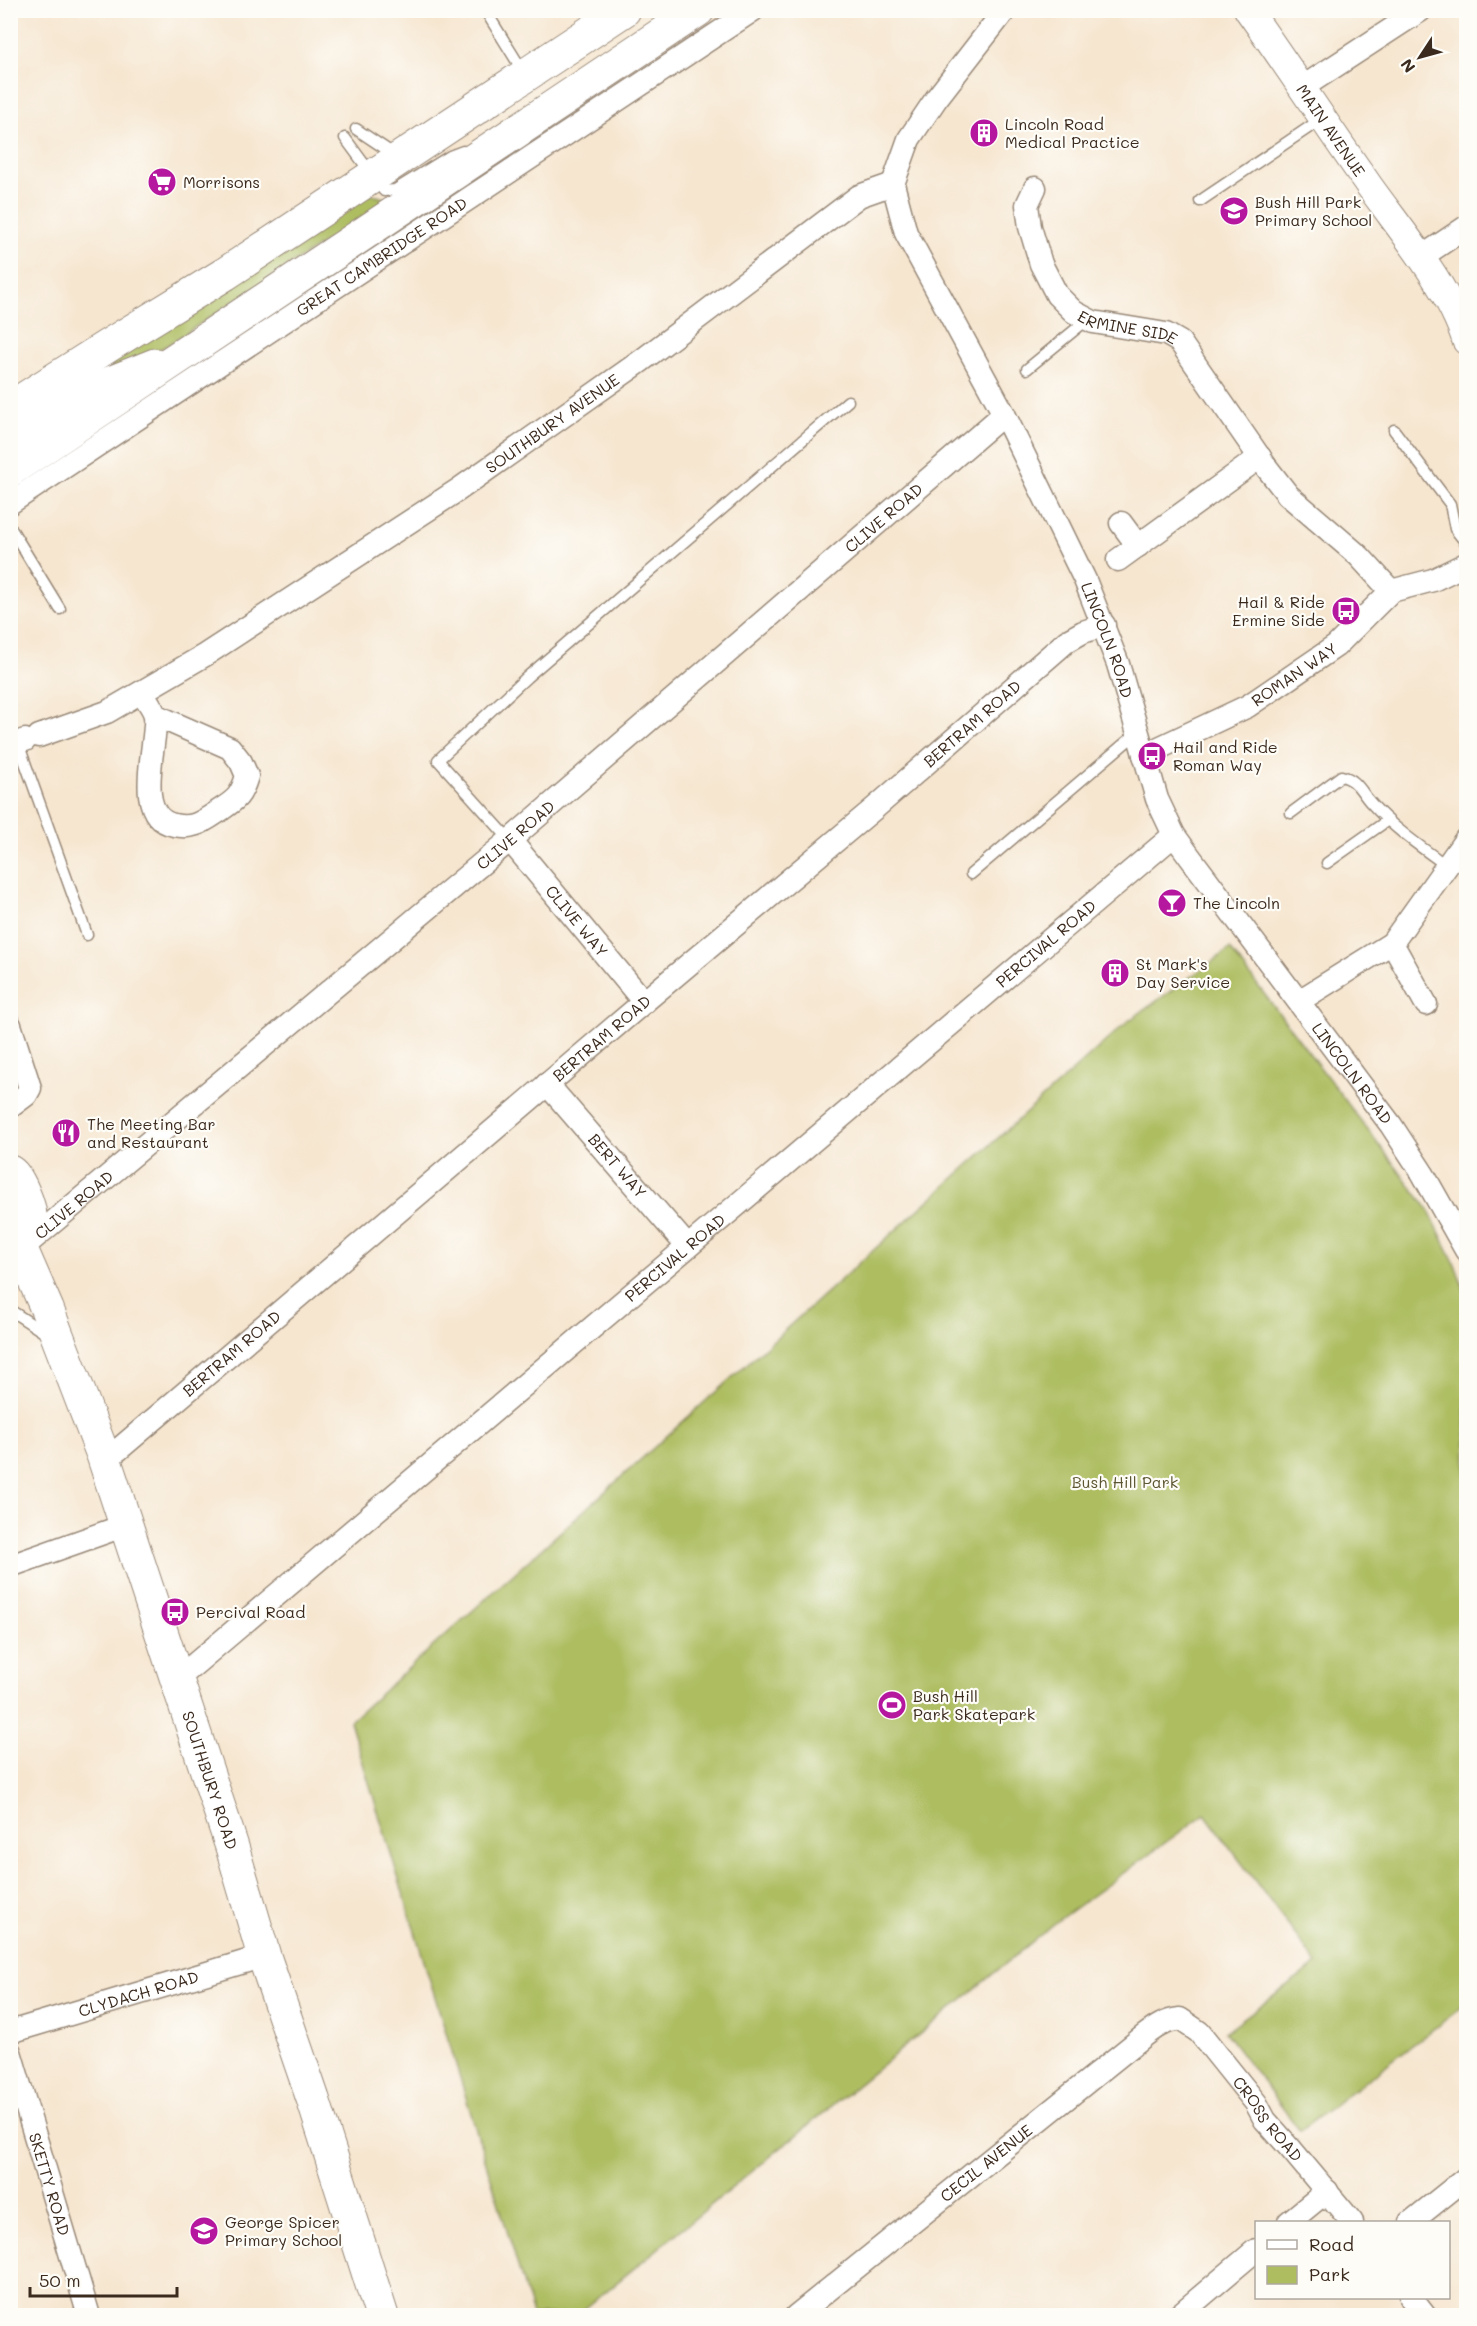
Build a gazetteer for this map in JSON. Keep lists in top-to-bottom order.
{
  "streets": {
    "main road": ["GREAT CAMBRIDGE ROAD", "SOUTHBURY ROAD"],
    "street": [
      "MAIN AVENUE",
      "ERMINE SIDE",
      "SOUTHBURY AVENUE",
      "CLIVE ROAD",
      "LINCOLN ROAD",
      "ROMAN WAY",
      "BERTRAM ROAD",
      "CLIVE WAY",
      "PERCIVAL ROAD",
      "BERT WAY",
      "CLYDACH ROAD",
      "CROSS ROAD",
      "CECIL AVENUE",
      "SKETTY ROAD"
    ]
  },
  "crossings": [
    ["ERMINE SIDE", "ROMAN WAY"],
    ["SOUTHBURY AVENUE", "LINCOLN ROAD"],
    ["CLIVE ROAD", "LINCOLN ROAD"],
    ["CLIVE ROAD", "CLIVE WAY"],
    ["CLIVE ROAD", "SOUTHBURY ROAD"],
    ["LINCOLN ROAD", "ROMAN WAY"],
    ["LINCOLN ROAD", "BERTRAM ROAD"],
    ["LINCOLN ROAD", "PERCIVAL ROAD"],
    ["BERTRAM ROAD", "CLIVE WAY"],
    ["BERTRAM ROAD", "BERT WAY"],
    ["BERTRAM ROAD", "SOUTHBURY ROAD"],
    ["PERCIVAL ROAD", "BERT WAY"],
    ["PERCIVAL ROAD", "SOUTHBURY ROAD"],
    ["SOUTHBURY ROAD", "CLYDACH ROAD"],
    ["CROSS ROAD", "CECIL AVENUE"]
  ],
  "parks": ["Bush Hill Park"],
  "places": {
    "building": ["Lincoln Road Medical Practice", "St Mark's Day Service"],
    "supermarket": ["Morrisons"],
    "school or university": ["Bush Hill Park Primary School", "George Spicer Primary School"],
    "bus stop": ["Hail & Ride Ermine Side", "Hail and Ride Roman Way", "Percival Road"],
    "bar": ["The Lincoln"],
    "restaurant": ["The Meeting Bar and Restaurant"],
    "sports": ["Bush Hill Park Skatepark"]
  },
  "legend": ["Road", "Park"],
  "scale_bar": "50 m",
  "north": "bottom left"
}
